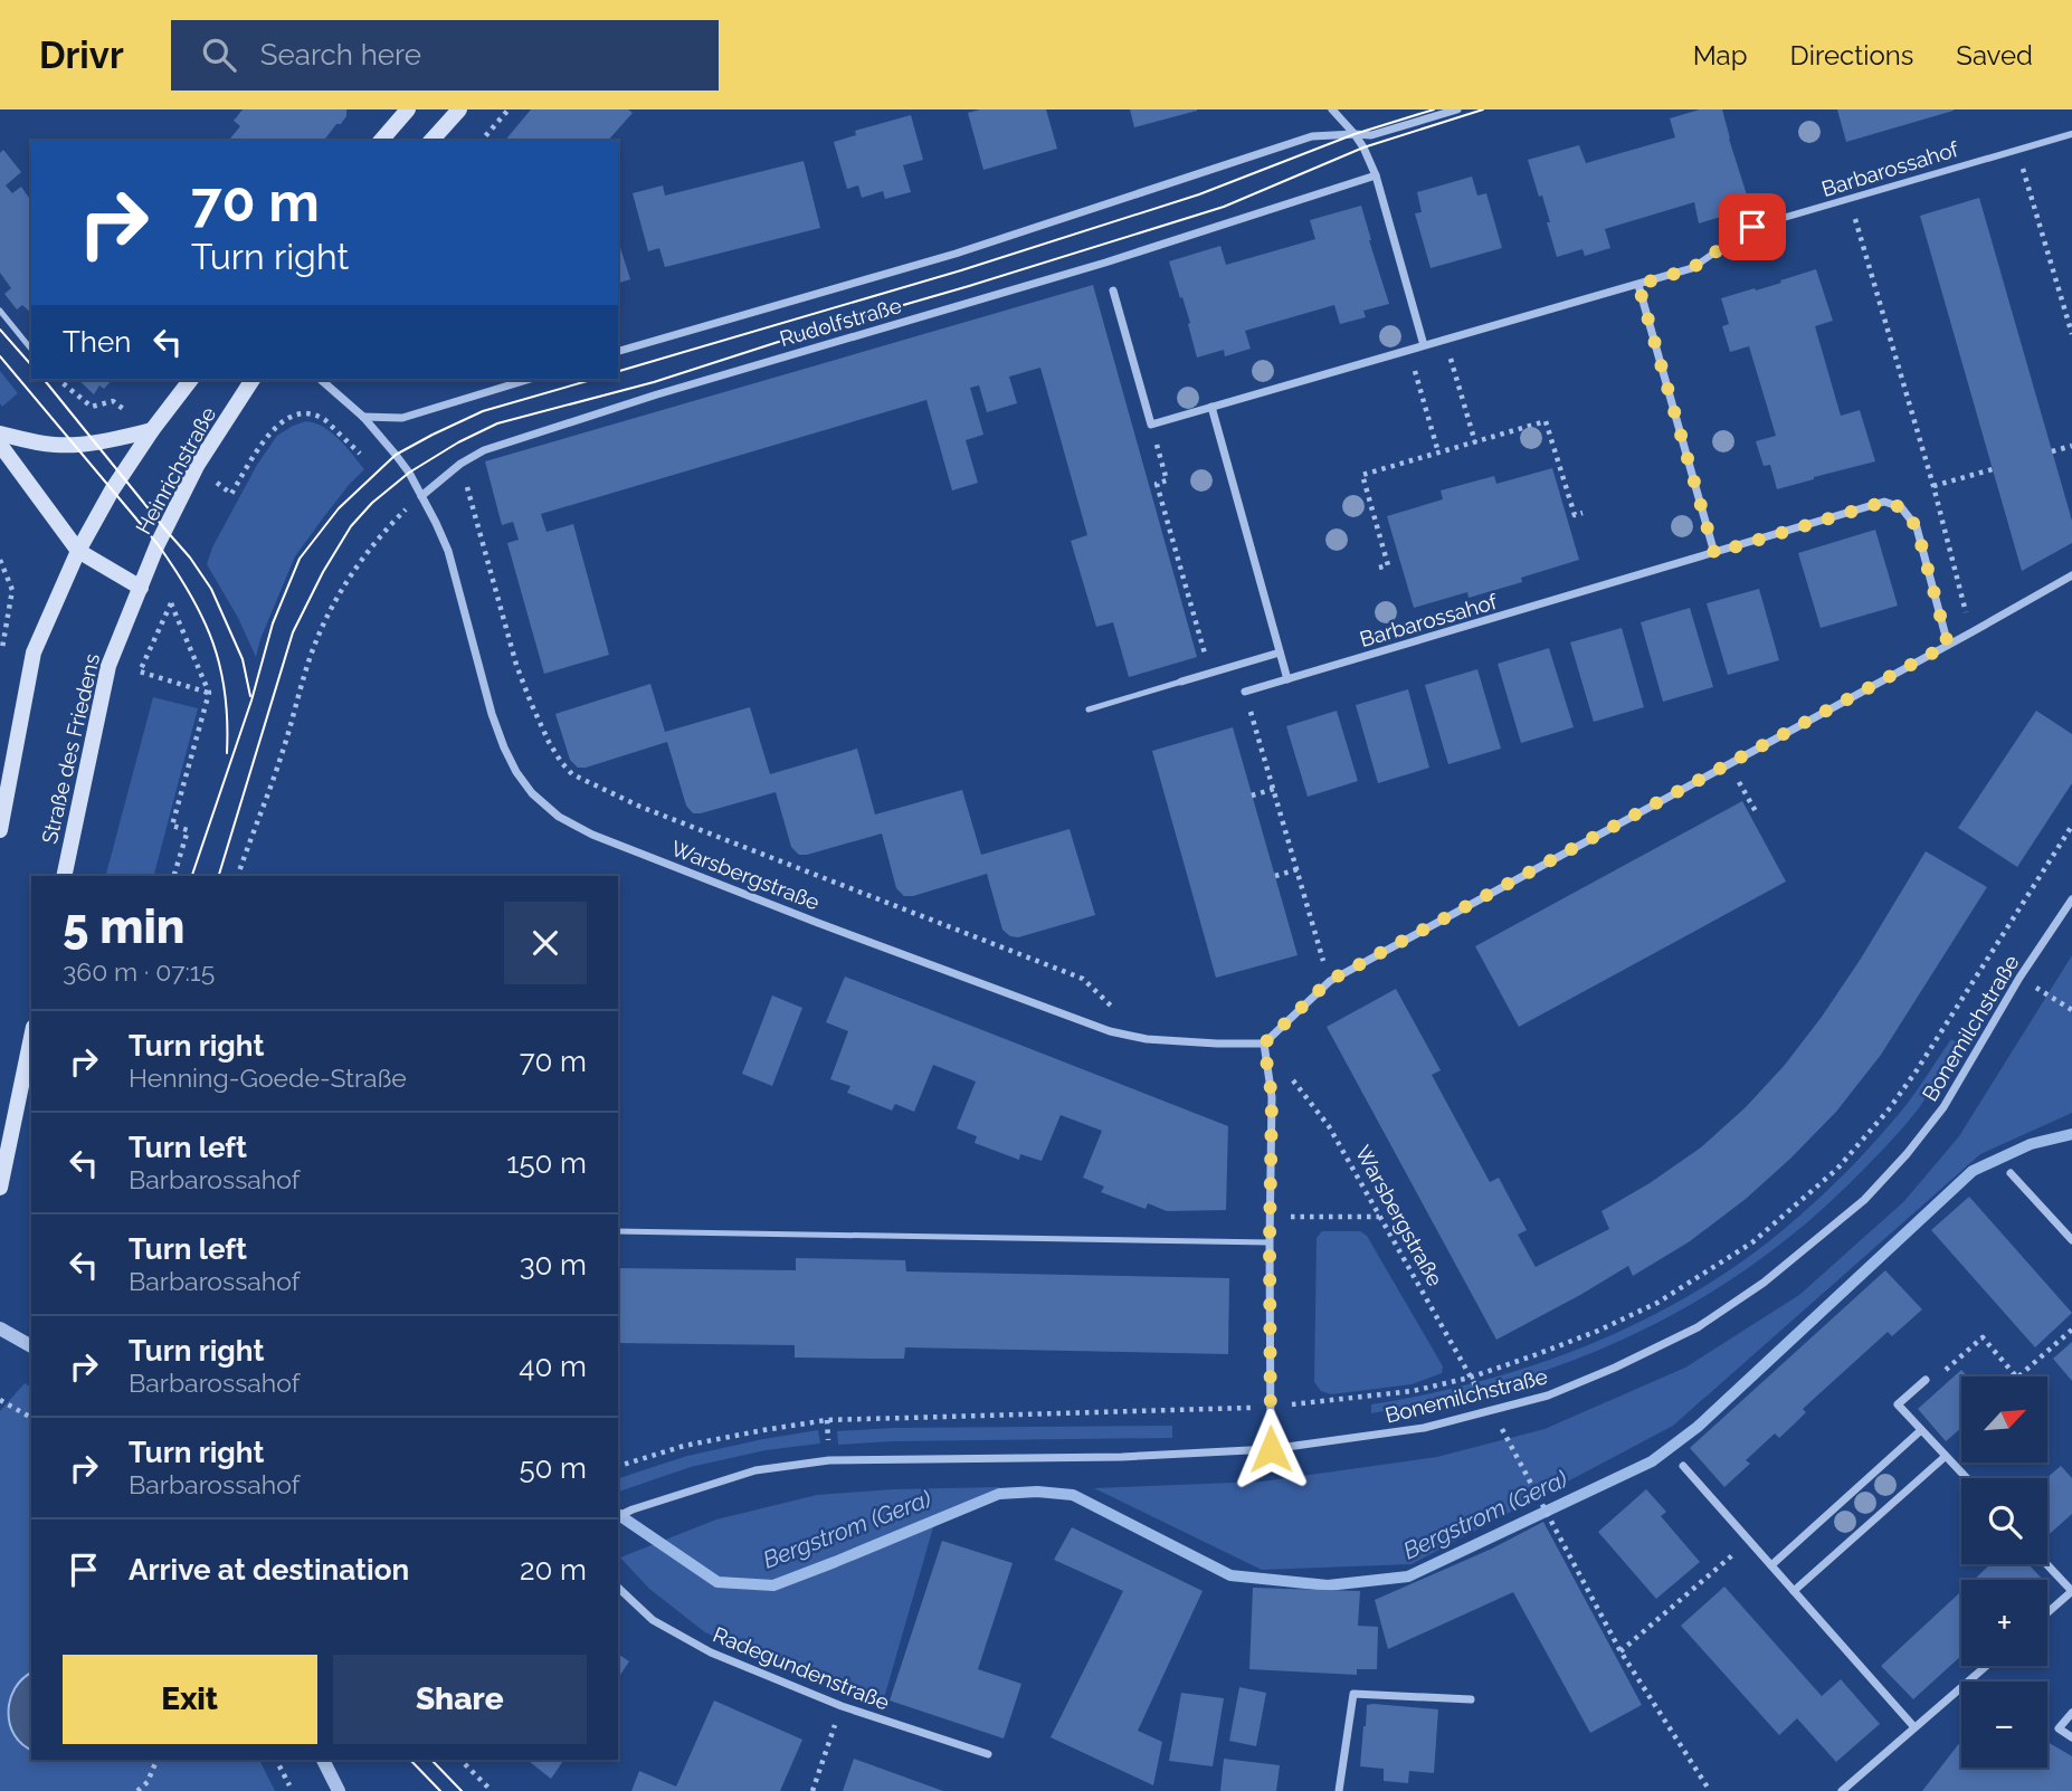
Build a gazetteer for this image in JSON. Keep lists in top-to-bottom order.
{
  "streets": {
    "main road": ["Heinrichstraße", "Straße des Friedens"],
    "street": [
      "Barbarossahof",
      "Rudolfstraße",
      "Warsbergstraße",
      "Bonemilchstraße",
      "Radegundenstraße"
    ]
  },
  "crossings": [
    ["Rudolfstraße", "Warsbergstraße"],
    ["Heinrichstraße", "Straße des Friedens"],
    ["Warsbergstraße", "Bonemilchstraße"]
  ],
  "water": ["Bergstrom (Gera)"],
  "north": "top right",
  "page": {
    "header": "Drivr",
    "search": "Search here",
    "nav": ["Map", "Directions", "Saved"],
    "turn": ["70 m", "Turn right"],
    "then": "Then",
    "heading": ["5 min", "360 m · 07:15"],
    "list": [
      {
        "name": "Turn right",
        "note": "Henning-Goede-Straße",
        "value": "70 m"
      },
      {
        "name": "Turn left",
        "note": "Barbarossahof",
        "value": "150 m"
      },
      {
        "name": "Turn left",
        "note": "Barbarossahof",
        "value": "30 m"
      },
      {
        "name": "Turn right",
        "note": "Barbarossahof",
        "value": "40 m"
      },
      {
        "name": "Turn right",
        "note": "Barbarossahof",
        "value": "50 m"
      },
      {
        "name": "Arrive at destination",
        "value": "20 m"
      }
    ],
    "map_buttons": ["+", "−"],
    "buttons": ["Exit", "Share"]
  }
}
